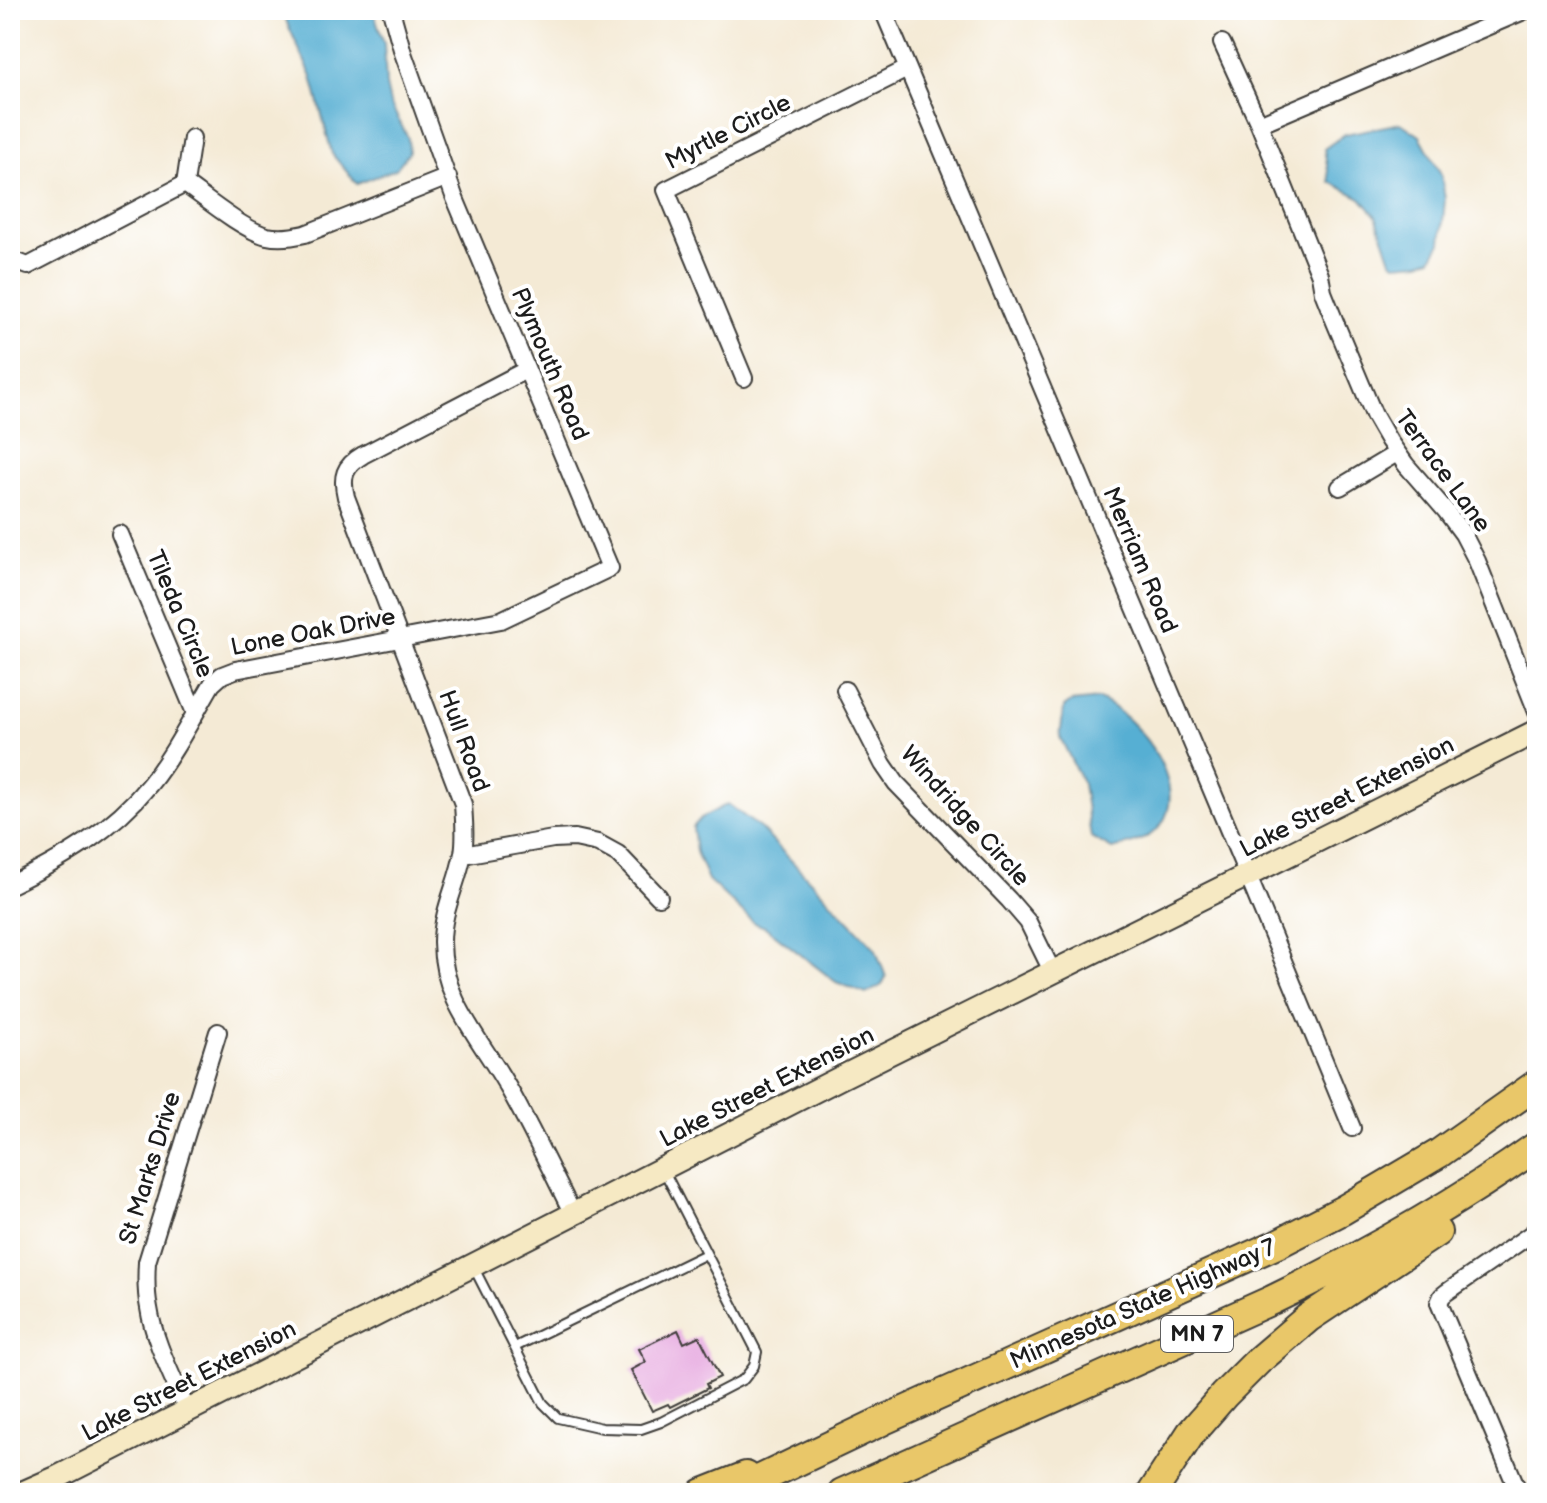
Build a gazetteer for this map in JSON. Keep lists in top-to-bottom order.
{
  "streets": {
    "highway": ["Minnesota State Highway 7", "MN 7"],
    "street": [
      "Myrtle Circle",
      "Plymouth Road",
      "Terrace Lane",
      "Merriam Road",
      "Tileda Circle",
      "Lone Oak Drive",
      "Hull Road",
      "Lake Street Extension",
      "Windridge Circle",
      "St Marks Drive"
    ]
  },
  "crossings": [
    ["Myrtle Circle", "Merriam Road"],
    ["Plymouth Road", "Lone Oak Drive"],
    ["Plymouth Road", "Hull Road"],
    ["Merriam Road", "Lake Street Extension"],
    ["Tileda Circle", "Lone Oak Drive"],
    ["Lone Oak Drive", "Hull Road"],
    ["Hull Road", "Lake Street Extension"],
    ["Lake Street Extension", "Windridge Circle"],
    ["Lake Street Extension", "St Marks Drive"]
  ]
}
